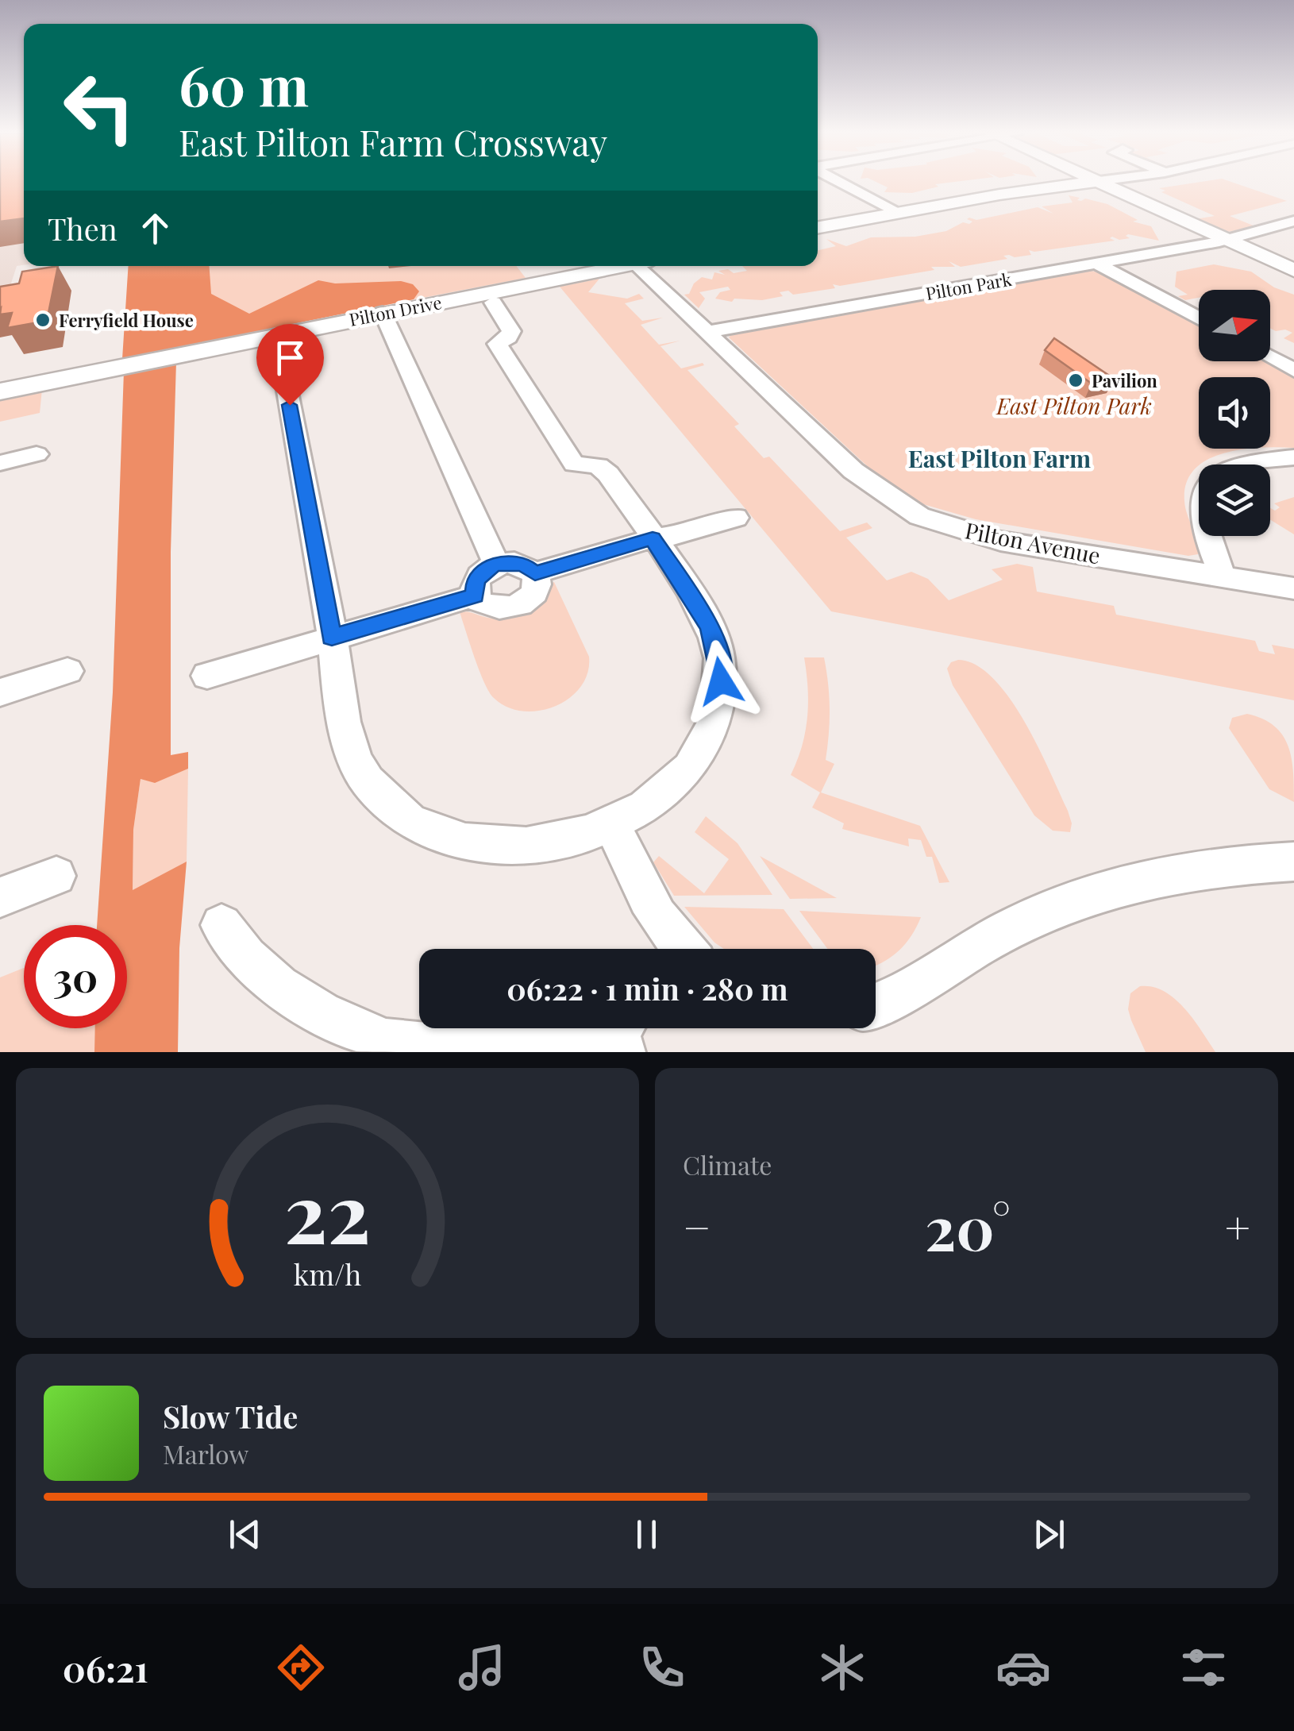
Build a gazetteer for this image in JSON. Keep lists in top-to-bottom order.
{
  "streets": {
    "street": ["Pilton Park", "Pilton Drive", "Pilton Avenue"]
  },
  "crossings": [
    ["Pilton Park", "Pilton Avenue"]
  ],
  "districts": ["East Pilton Farm"],
  "parks": ["East Pilton Park"],
  "places": ["Ferryfield House", "Pavilion"],
  "north": "right",
  "page": {
    "turn": ["60 m", "East Pilton Farm Crossway"],
    "then": "Then",
    "limit": "30",
    "trip": "06:22 · 1 min · 280 m",
    "tile": "Climate",
    "heat": ["−", "20°", "+"],
    "song": ["Slow Tide", "Marlow"],
    "tabs": "06:21",
    "gauge": ["22", "km/h"]
  }
}
